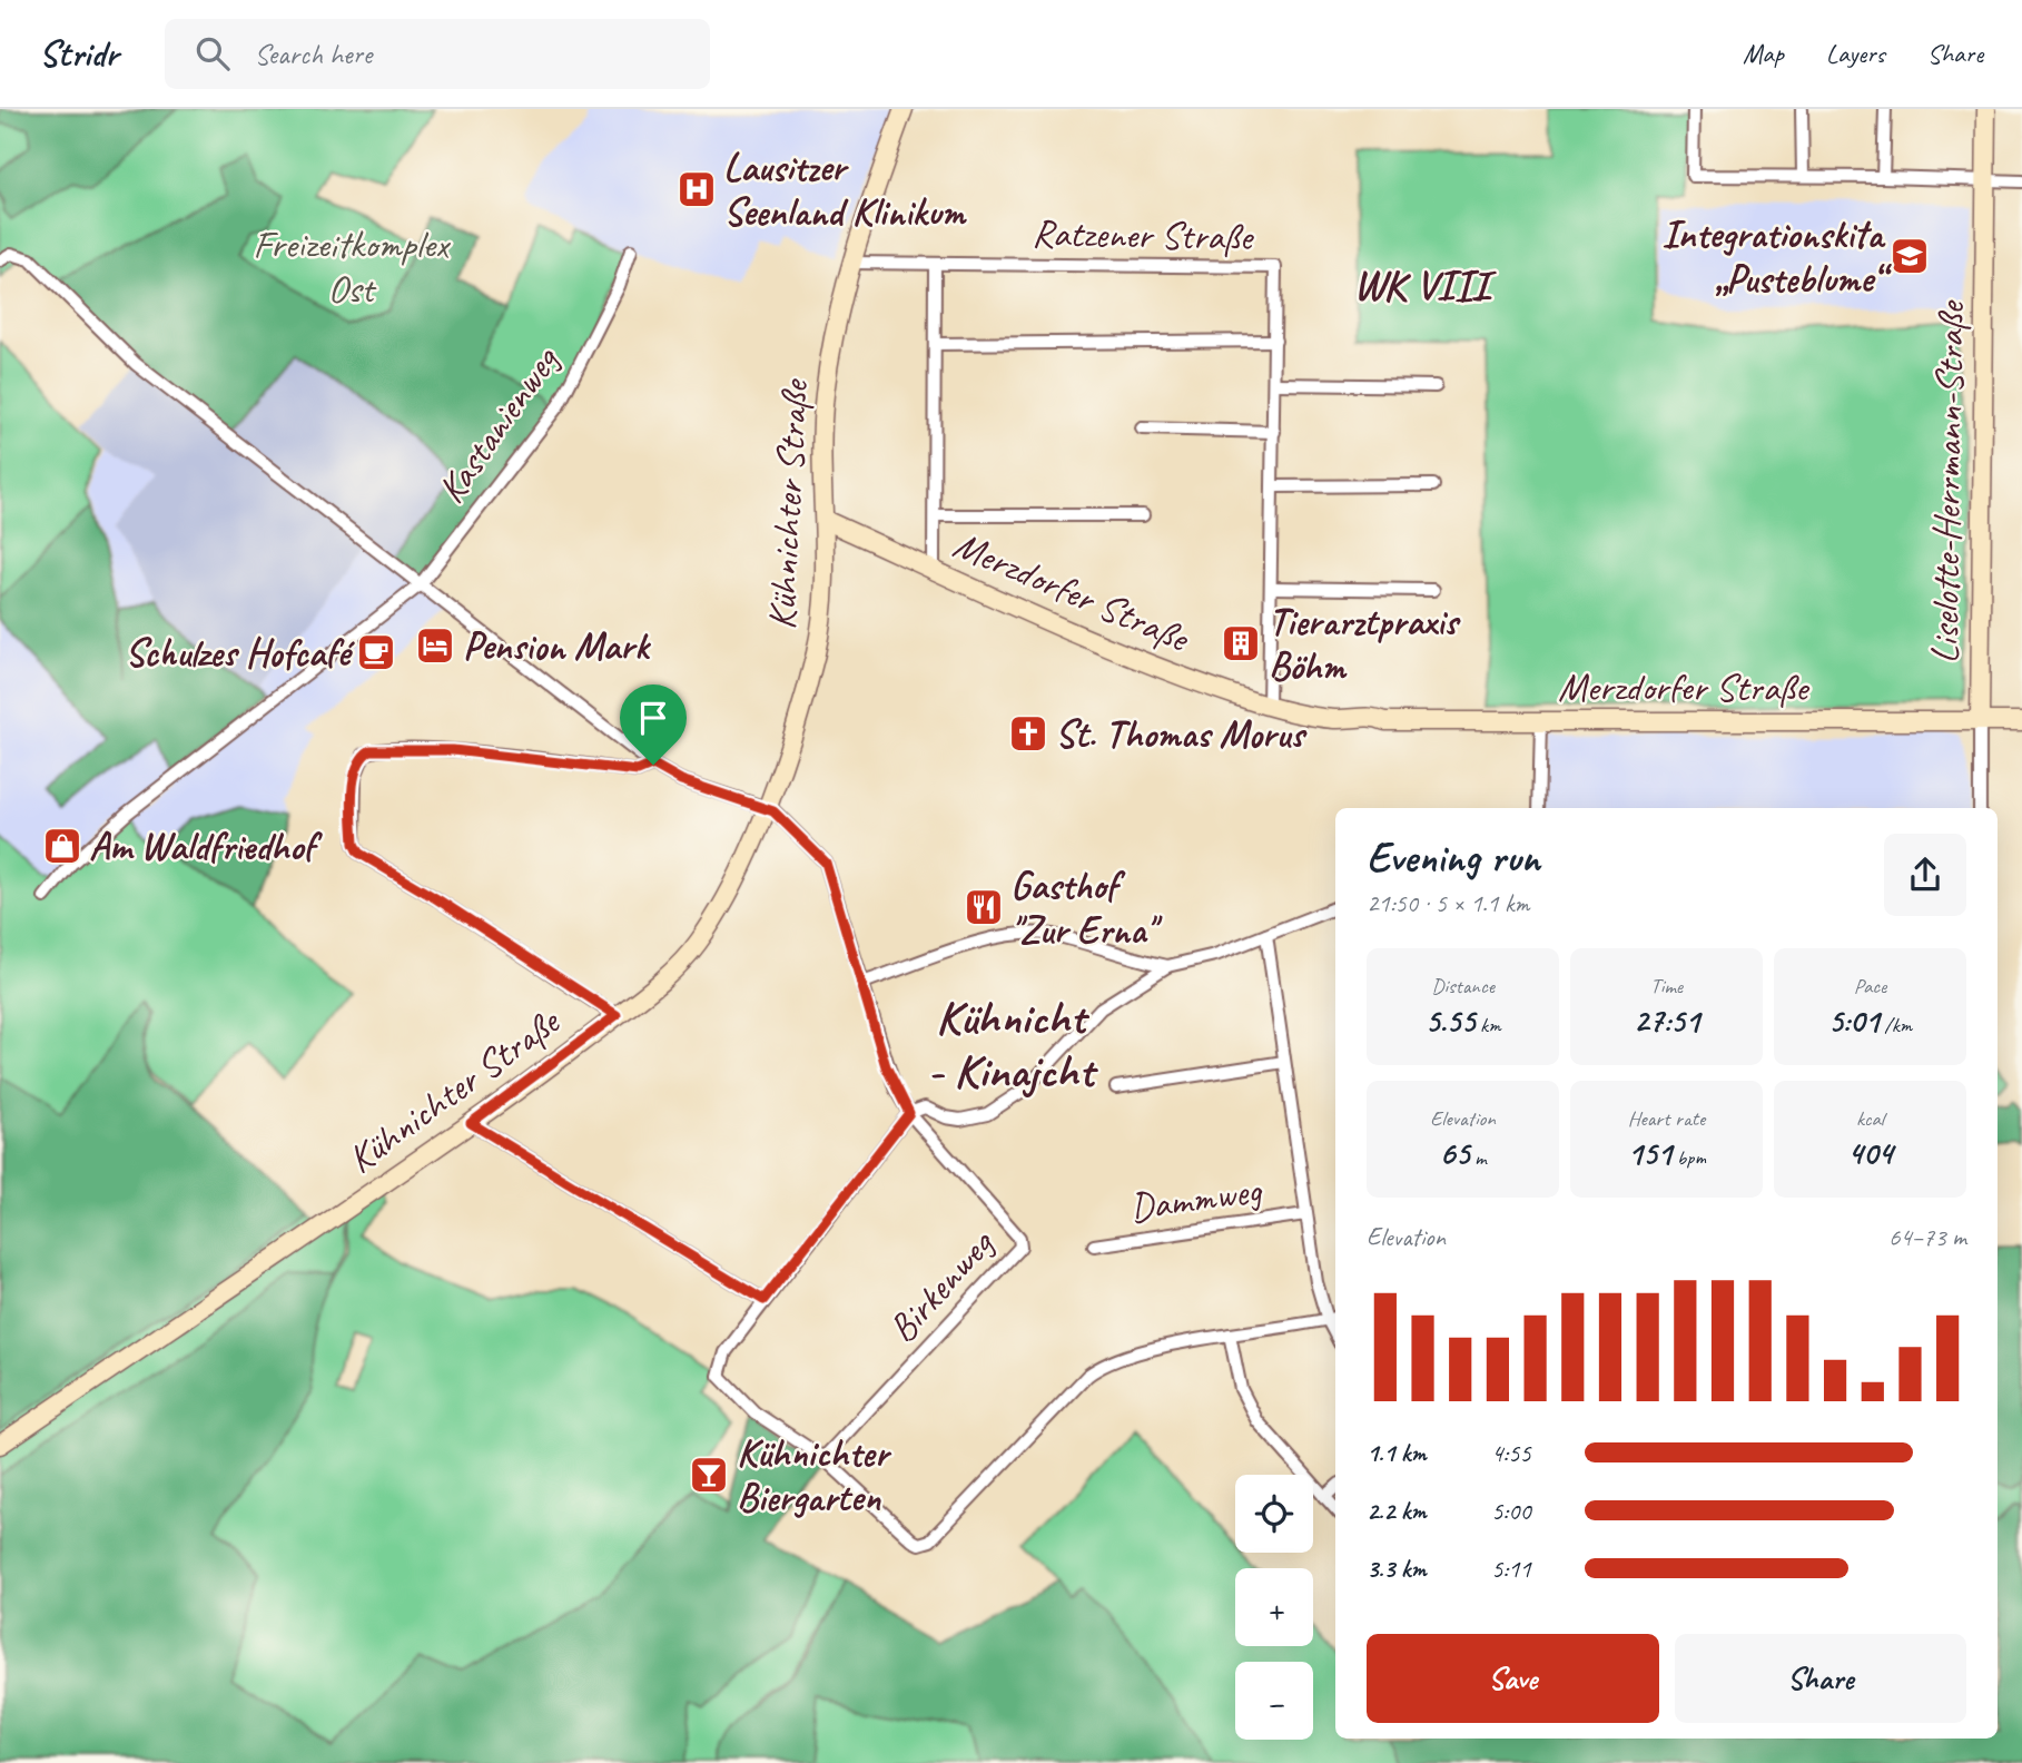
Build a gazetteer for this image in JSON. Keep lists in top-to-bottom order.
{
  "streets": {
    "street": [
      "Ratzener Straße",
      "Kastanienweg",
      "Liselotte-Herrmann-Straße",
      "Kühnichter Straße",
      "Merzdorfer Straße",
      "Dammweg",
      "Birkenweg"
    ]
  },
  "crossings": [
    ["Ratzener Straße", "Kühnichter Straße"],
    ["Ratzener Straße", "Merzdorfer Straße"],
    ["Liselotte-Herrmann-Straße", "Merzdorfer Straße"],
    ["Kühnichter Straße", "Merzdorfer Straße"]
  ],
  "districts": ["WK VIII", "Kühnicht - Kinajcht"],
  "parks": ["Freizeitkomplex Ost"],
  "places": {
    "hospital": ["Lausitzer Seenland Klinikum"],
    "school or university": ["Integrationskita „Pusteblume“"],
    "building": ["Tierarztpraxis Böhm"],
    "hotel": ["Pension Mark"],
    "cafe": ["Schulzes Hofcafé"],
    "church": ["St. Thomas Morus"],
    "shop": ["Am Waldfriedhof"],
    "restaurant": ["Gasthof \"Zur Erna\""],
    "bar": ["Kühnichter Biergarten"]
  },
  "page": {
    "header": "Stridr",
    "search": "Search here",
    "nav": ["Map", "Layers", "Share"],
    "heading": ["Evening run", "21:50 · 5 × 1.1 km"],
    "stats": [
      ["Distance", "5.55 km"],
      ["Time", "27:51"],
      ["Pace", "5:01 /km"],
      ["Elevation", "65 m"],
      ["Heart rate", "151 bpm"],
      ["kcal", "404"]
    ],
    "chart": ["Elevation", "64–73 m"],
    "list": [
      {
        "name": "1.1 km",
        "note": "4:55"
      },
      {
        "name": "2.2 km",
        "note": "5:00"
      },
      {
        "name": "3.3 km",
        "note": "5:11"
      }
    ],
    "map_buttons": ["+", "−"],
    "buttons": ["Save", "Share"]
  }
}
